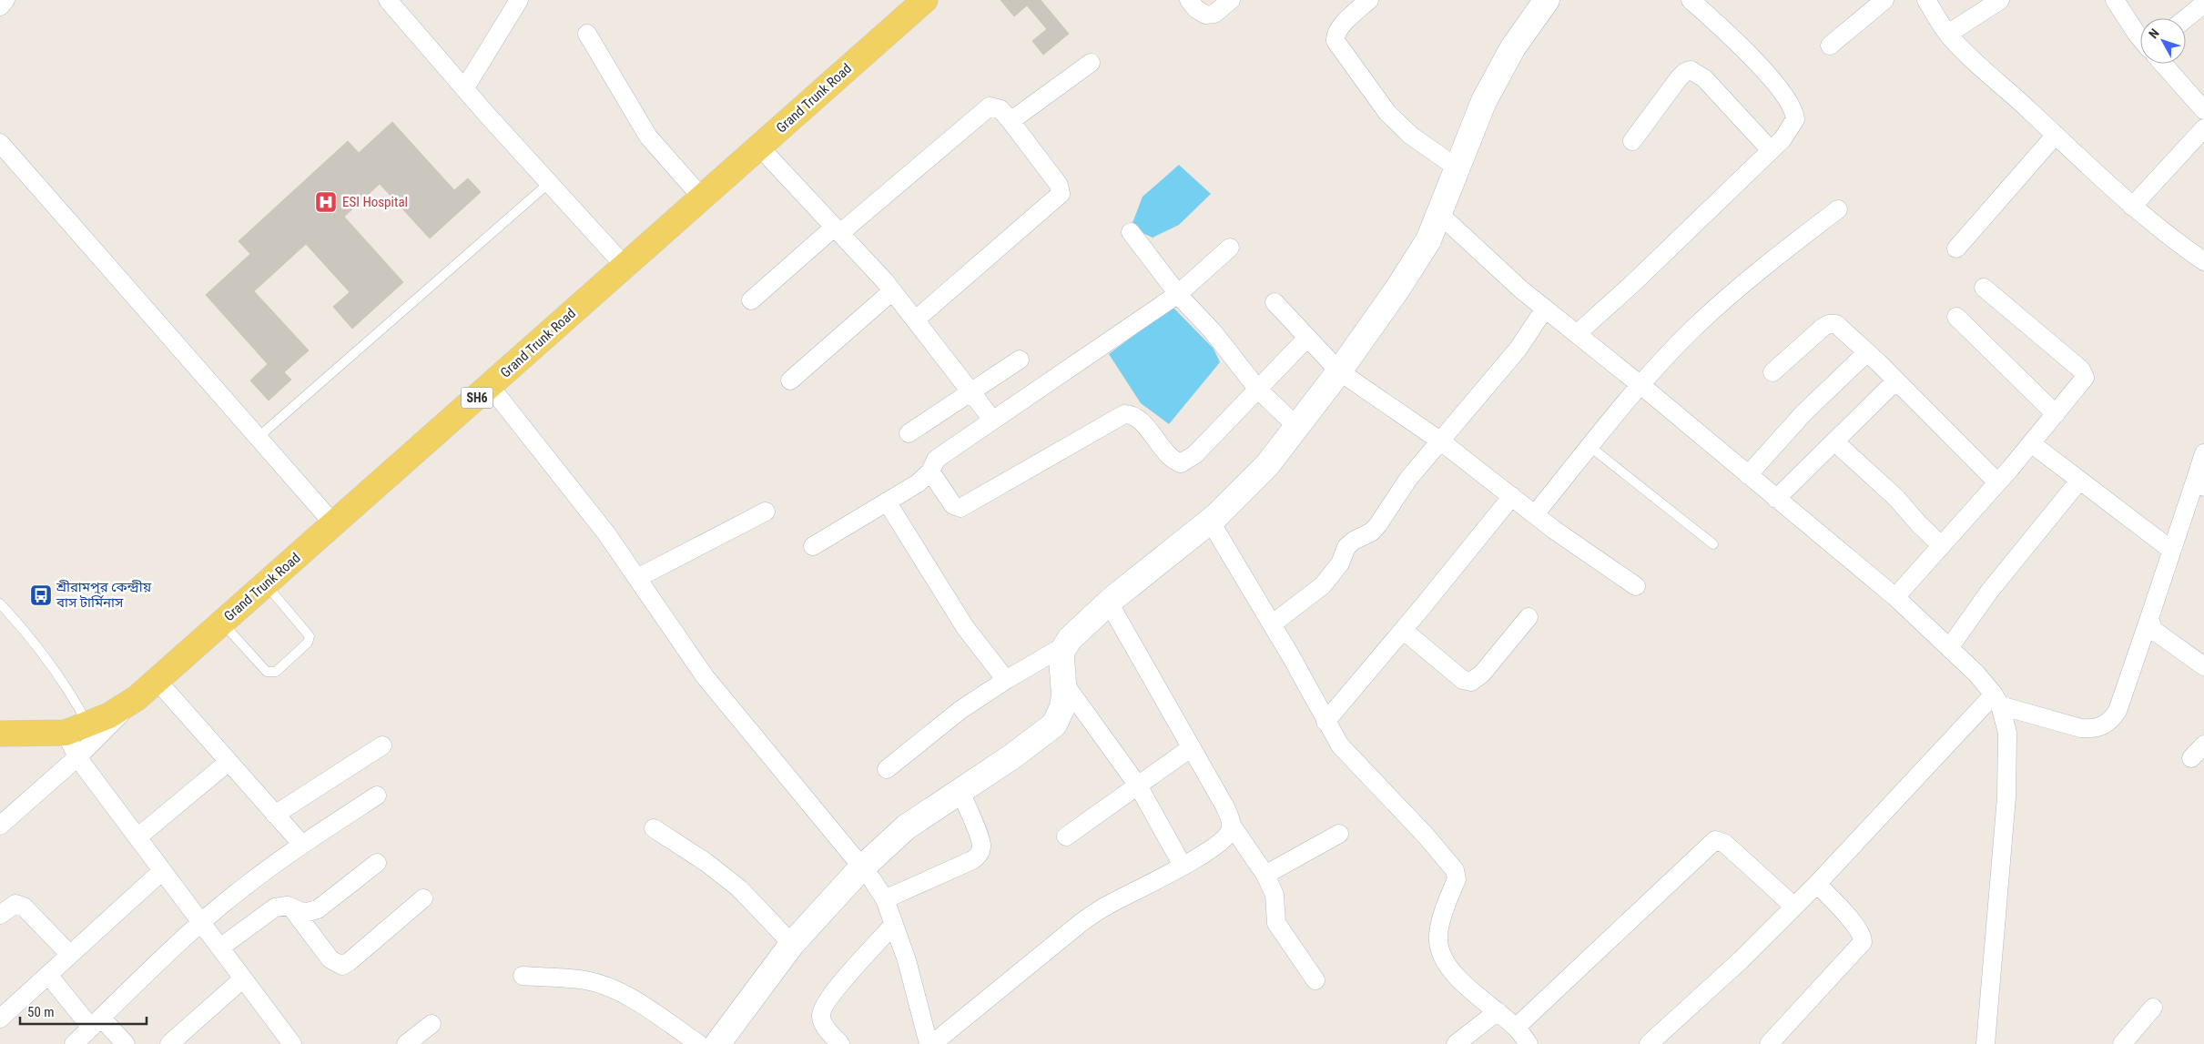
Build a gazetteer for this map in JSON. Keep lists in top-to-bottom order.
{
  "streets": {
    "main road": ["Grand Trunk Road", "SH6"]
  },
  "places": {
    "hospital": ["ESI Hospital"],
    "bus stop": ["শ্রীরামপুর কেন্দ্রীয় বাস টার্মিনাস"]
  },
  "scale_bar": "50 m",
  "north": "top left"
}
